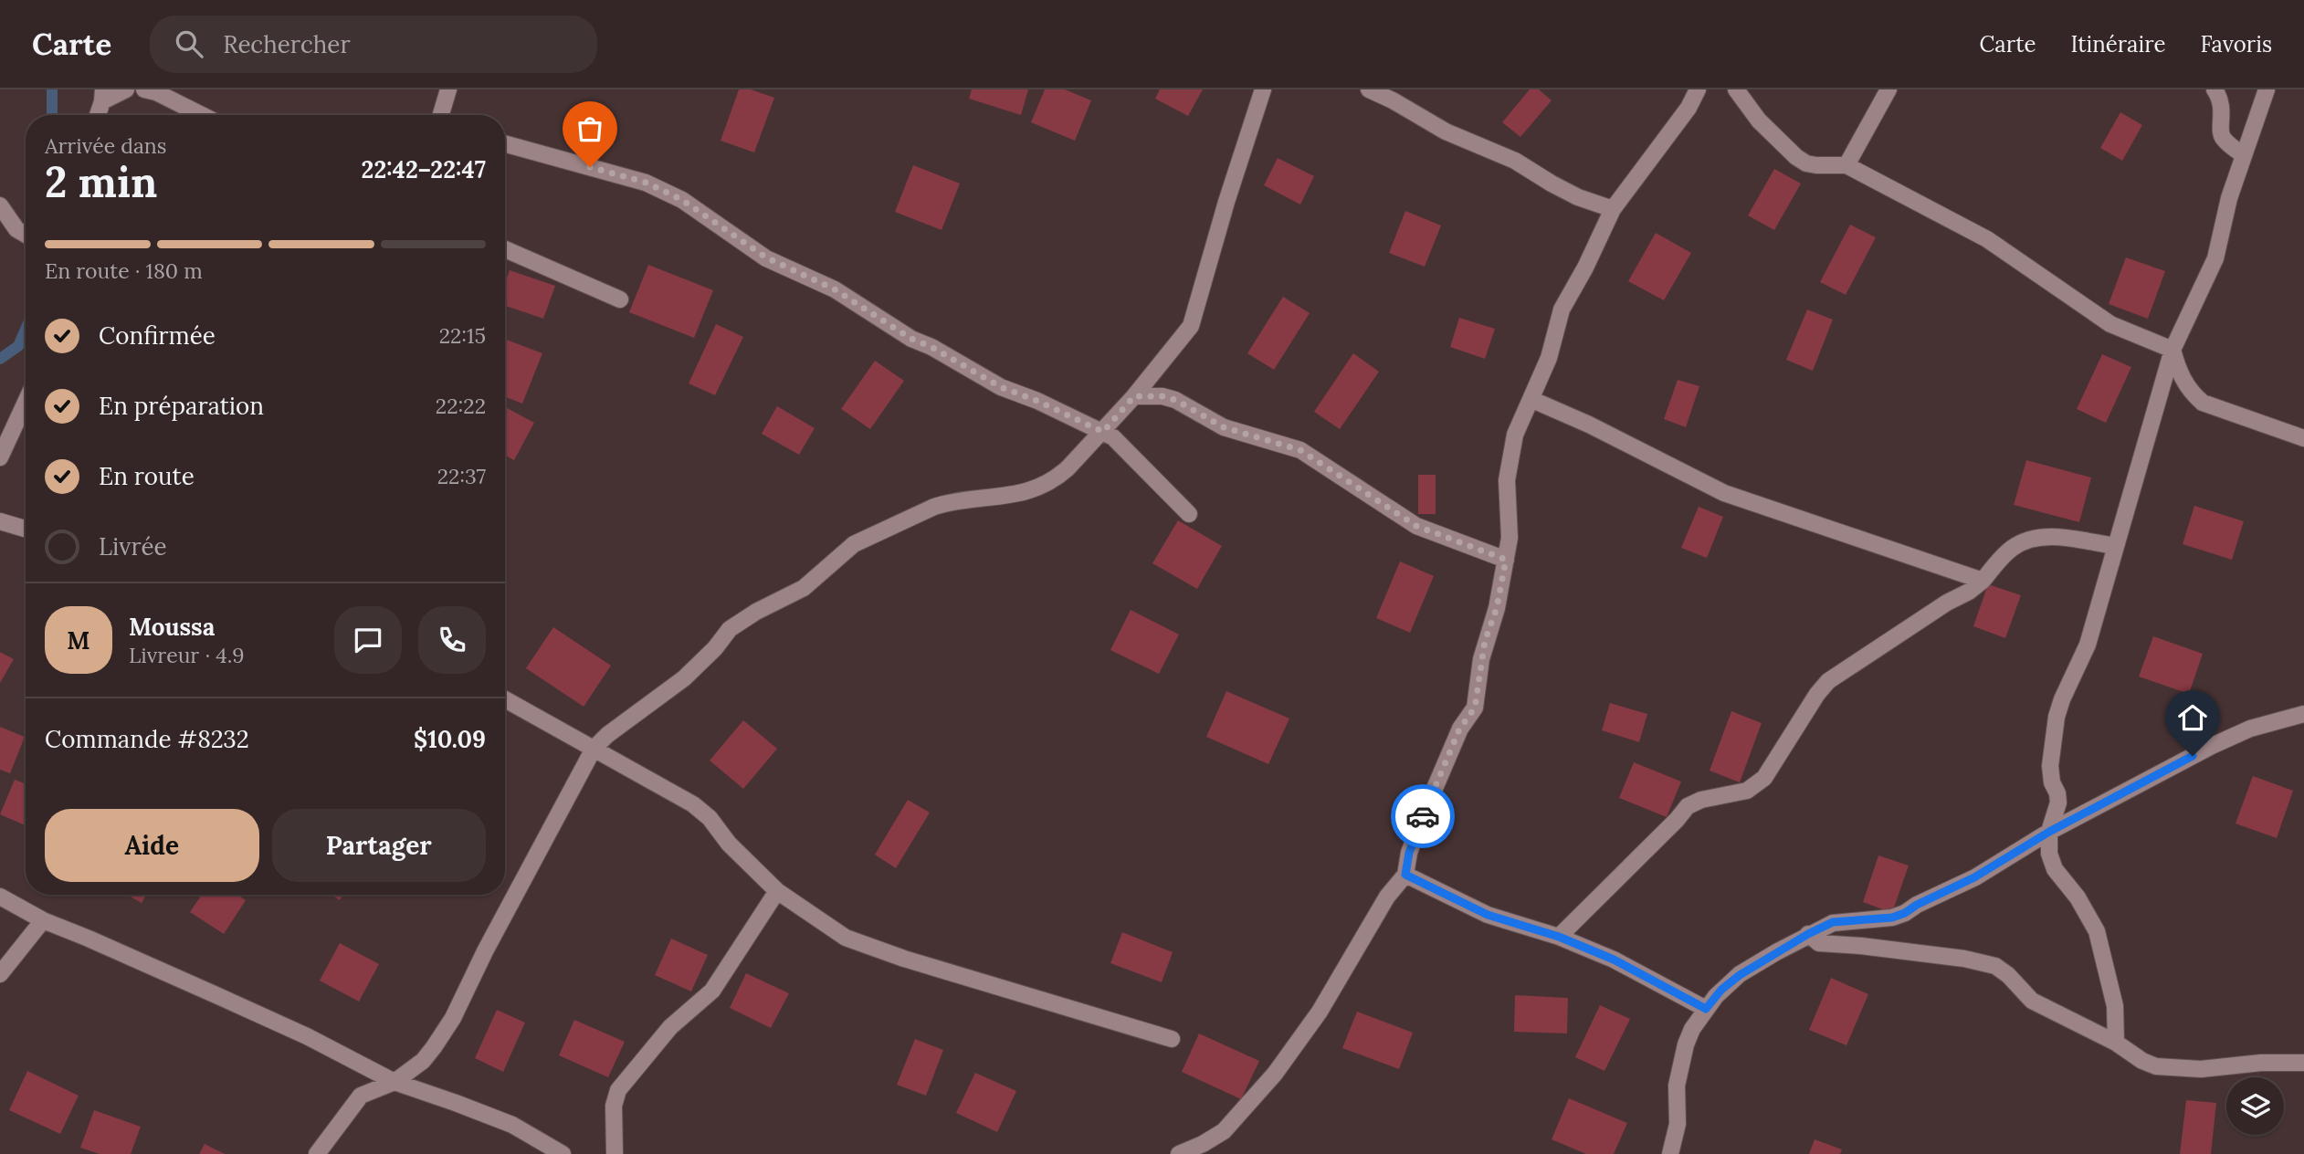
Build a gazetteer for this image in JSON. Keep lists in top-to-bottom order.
{
  "page": {
    "header": "Carte",
    "search": "Rechercher",
    "nav": ["Carte", "Itinéraire", "Favoris"],
    "heading": ["2 min", "Arrivée dans", "22:42–22:47"],
    "panel": [
      "Moussa",
      "Livreur · 4.9",
      "Commande #8232",
      "$10.09"
    ],
    "bar": "En route · 180 m",
    "list": [
      ["Confirmée", "22:15"],
      ["En préparation", "22:22"],
      ["En route", "22:37"],
      "Livrée"
    ],
    "round": "M",
    "buttons": ["Aide", "Partager"]
  }
}
